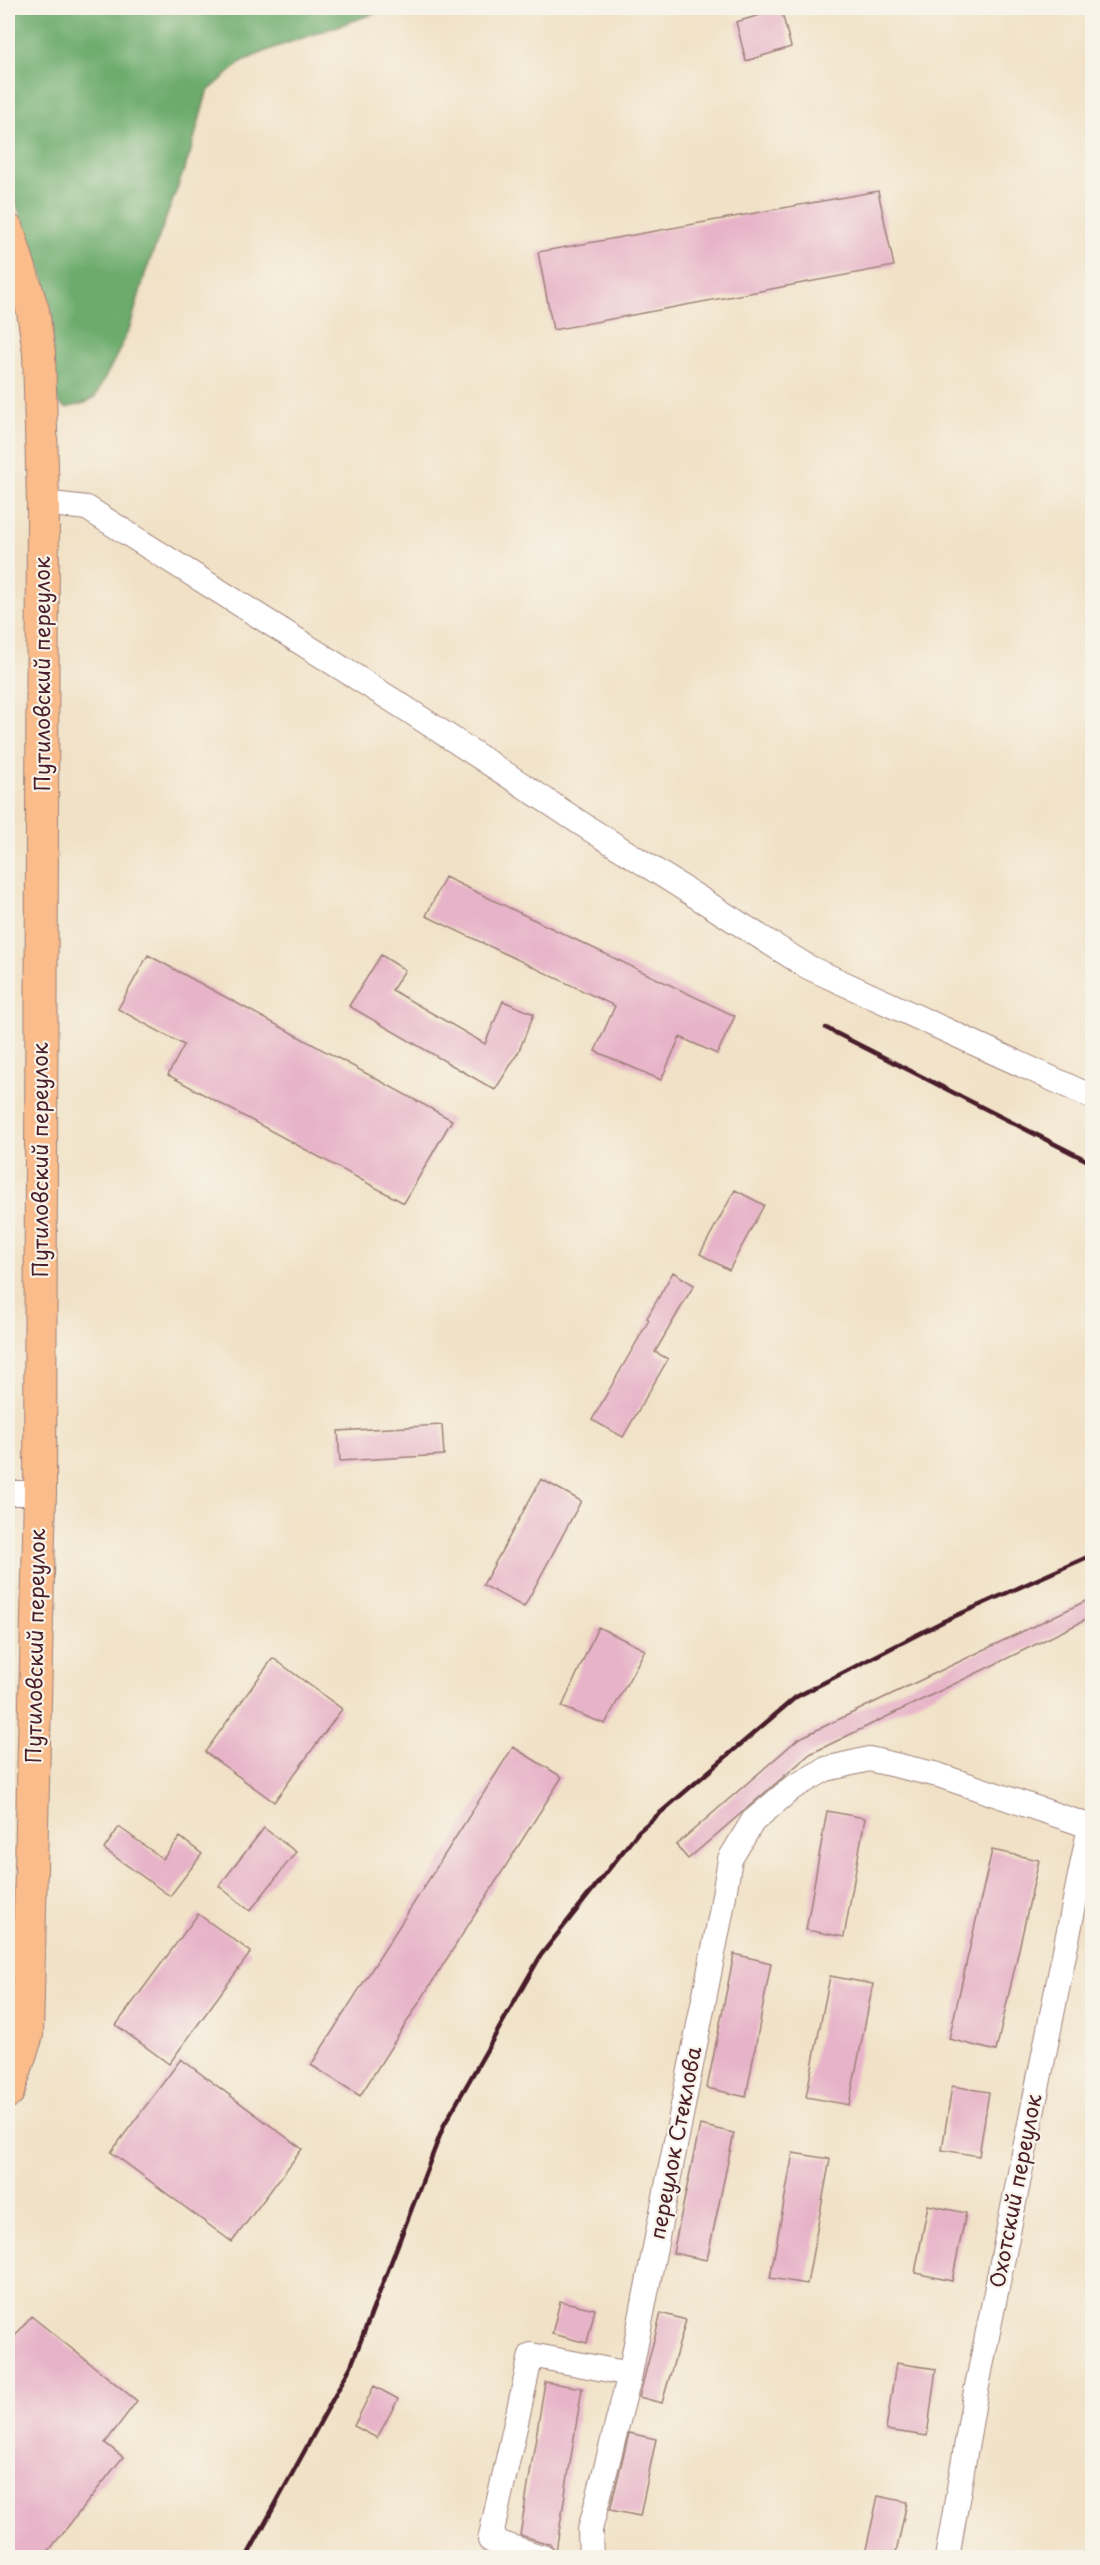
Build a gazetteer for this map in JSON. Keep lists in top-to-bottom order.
{
  "streets": {
    "main road": ["Путиловский переулок"],
    "street": ["переулок Стеклова", "Охотский переулок"]
  },
  "crossings": [
    ["переулок Стеклова", "Охотский переулок"]
  ]
}
